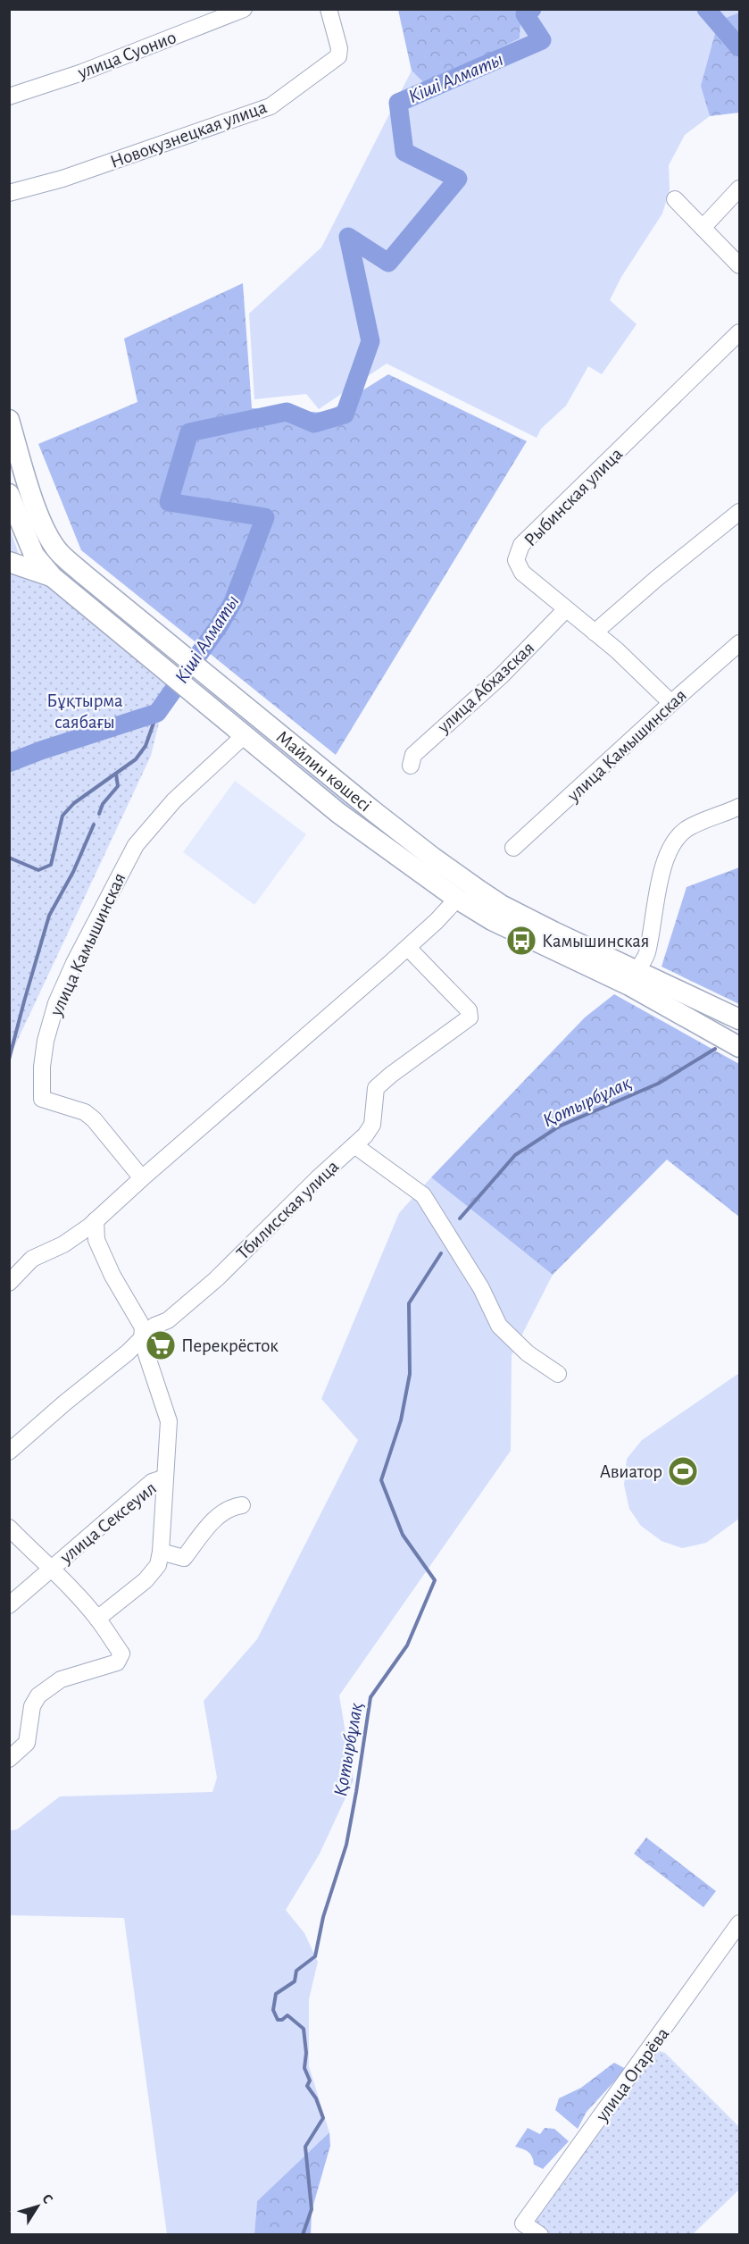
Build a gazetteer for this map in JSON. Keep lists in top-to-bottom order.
{
  "streets": {
    "main road": ["Майлин көшесі"],
    "street": [
      "улица Суонио",
      "Новокузнецкая улица",
      "Рыбинская улица",
      "улица Абхазская",
      "улица Камышинская",
      "Тбилисская улица",
      "улица Сексеуил",
      "улица Огарёва"
    ]
  },
  "crossings": [
    ["Рыбинская улица", "улица Абхазская"],
    ["Рыбинская улица", "улица Камышинская"],
    ["улица Камышинская", "Майлин көшесі"]
  ],
  "water": ["Кіші Алматы", "Қотырбұлақ"],
  "parks": ["Бұқтырма саябағы"],
  "places": {
    "bus stop": ["Камышинская"],
    "supermarket": ["Перекрёсток"],
    "sports": ["Авиатор"]
  },
  "north": "top right"
}
